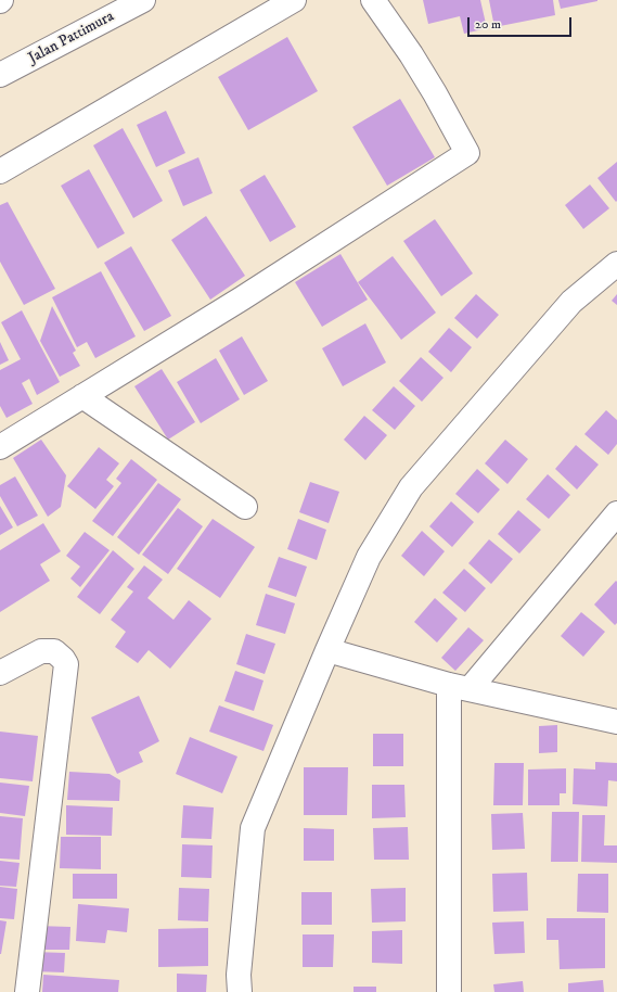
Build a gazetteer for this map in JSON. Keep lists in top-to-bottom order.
{
  "streets": {
    "street": ["Jalan Pattimura"]
  },
  "scale_bar": "20 m"
}
